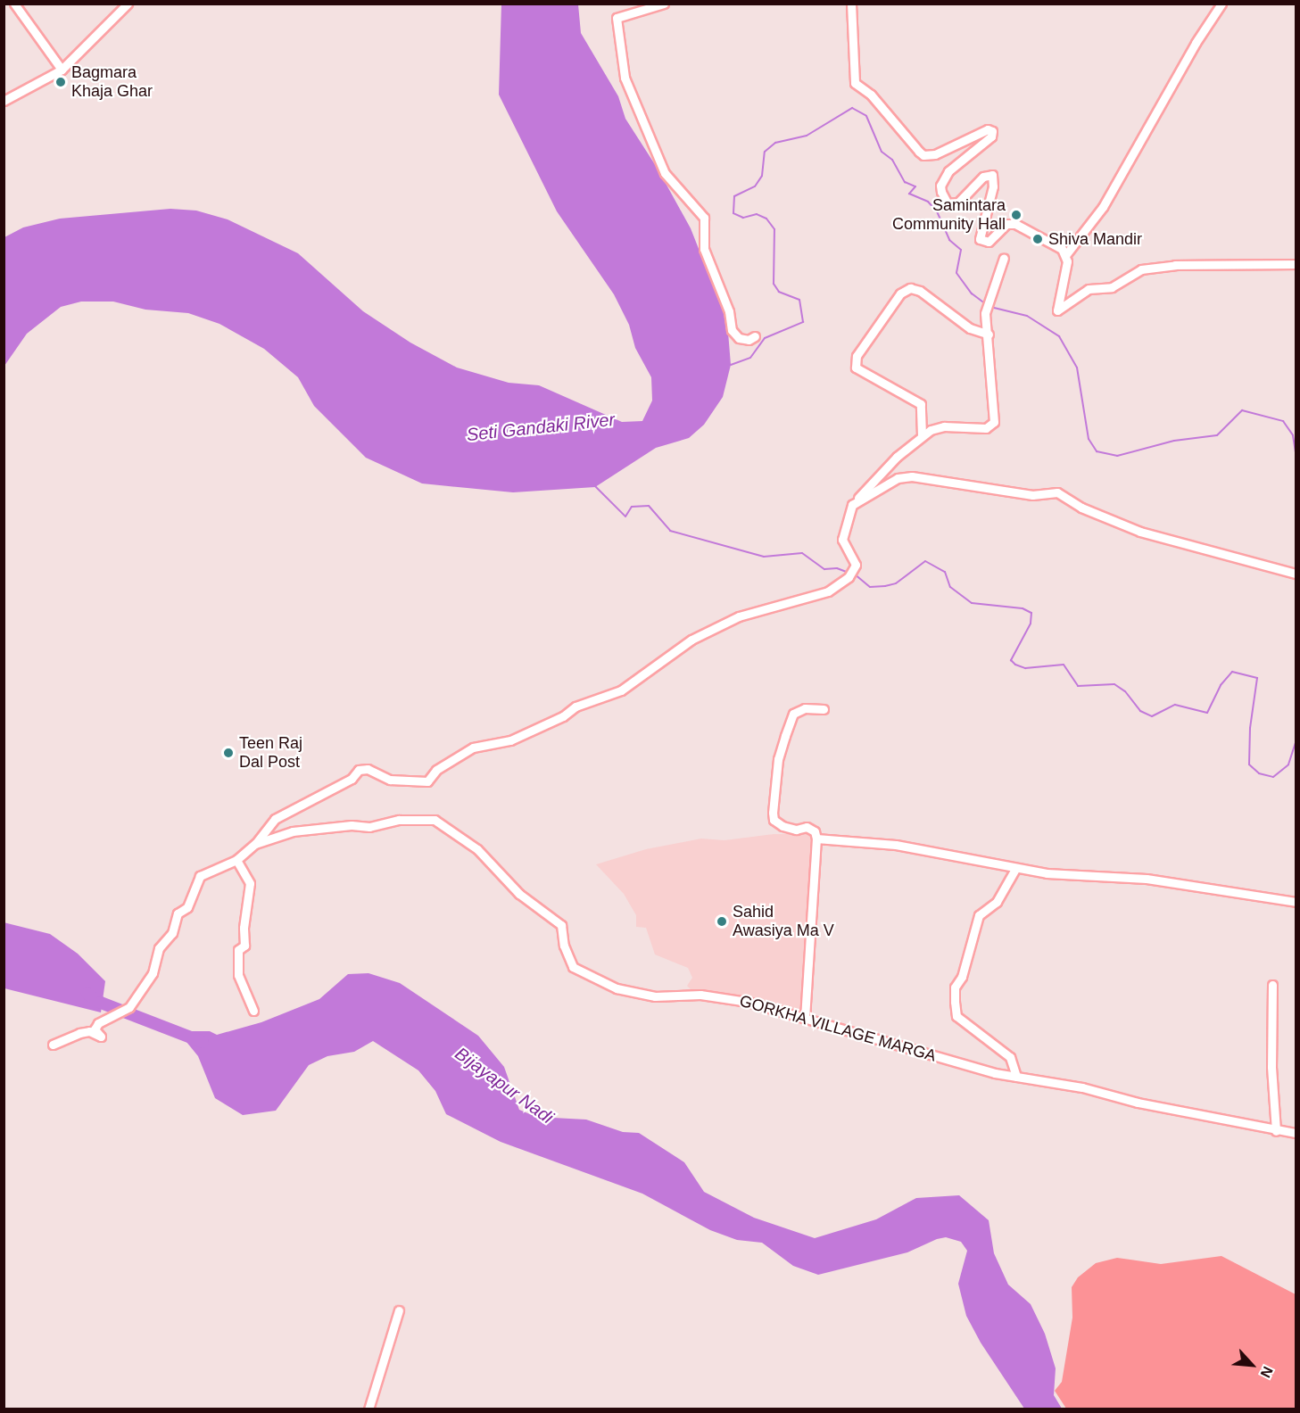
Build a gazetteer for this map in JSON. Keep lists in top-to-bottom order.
{
  "streets": {
    "street": ["GORKHA VILLAGE MARGA"]
  },
  "water": ["Seti Gandaki River", "Bijayapur Nadi"],
  "places": [
    "Bagmara Khaja Ghar",
    "Samintara Community Hall",
    "Shiva Mandir",
    "Teen Raj Dal Post",
    "Sahid Awasiya Ma V"
  ],
  "north": "bottom right"
}
